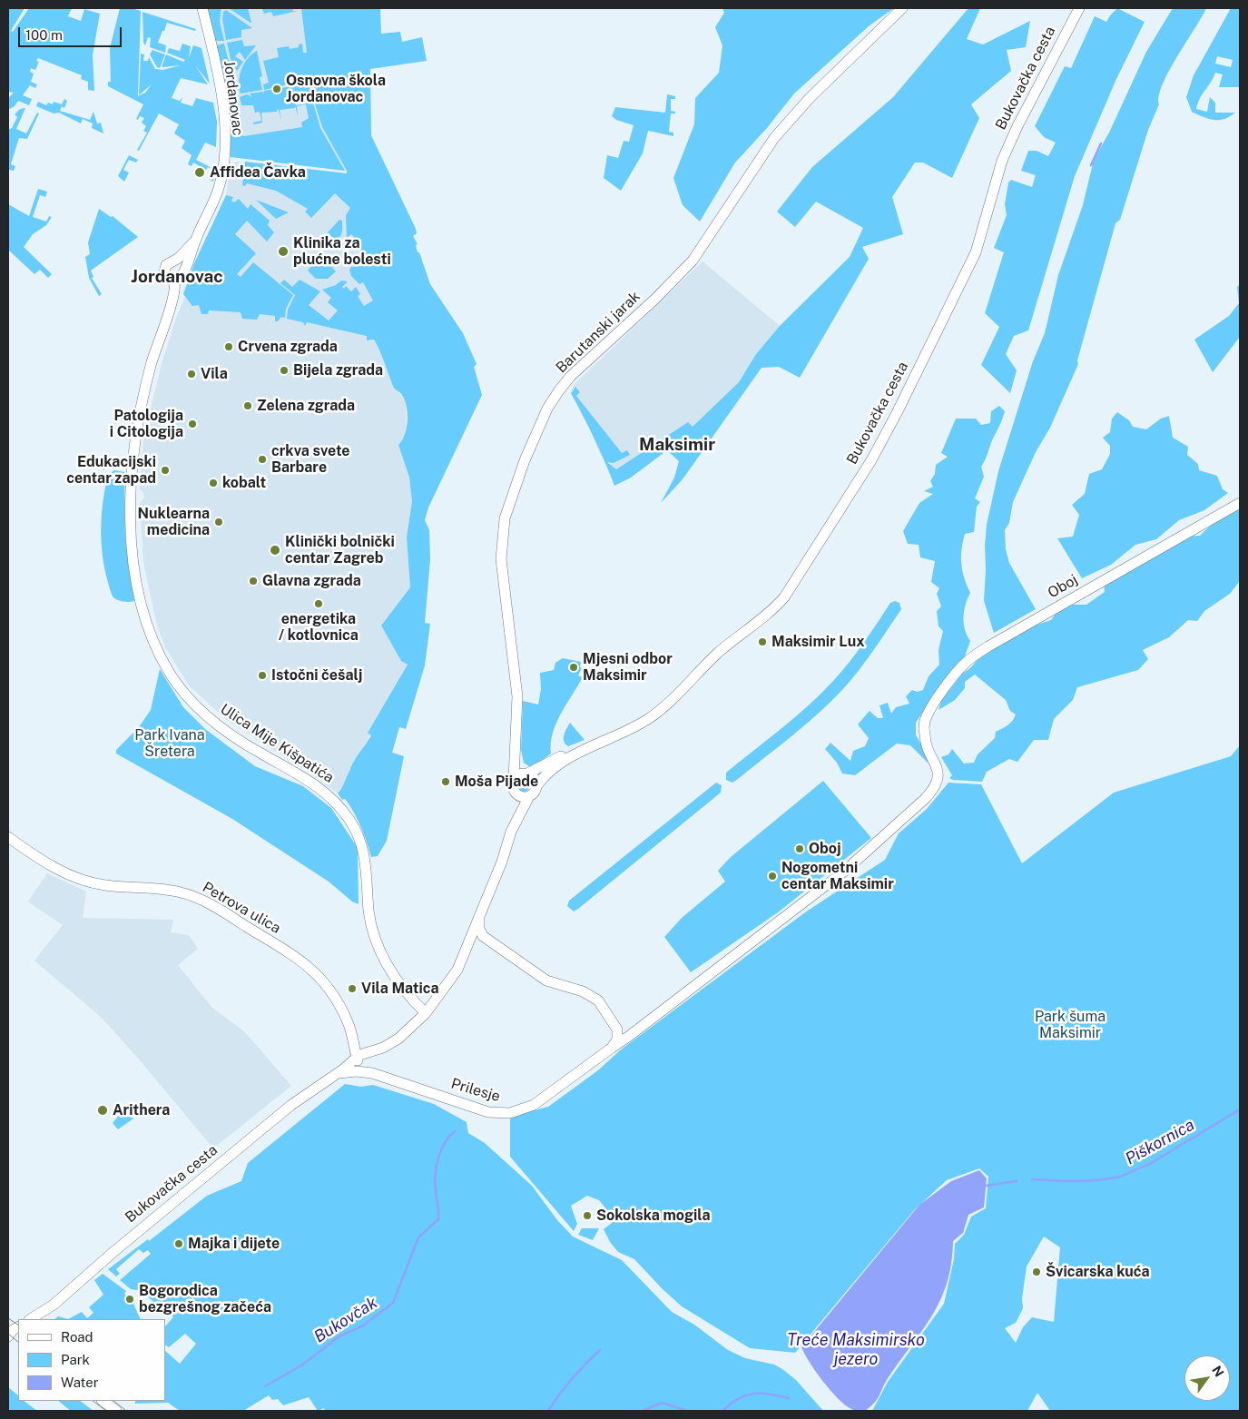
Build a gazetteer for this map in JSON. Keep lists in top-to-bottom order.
{
  "streets": {
    "main road": [
      "Bukovačka cesta",
      "Jordanovac",
      "Barutanski jarak",
      "Oboj",
      "Ulica Mije Kišpatića",
      "Petrova ulica",
      "Prilesje"
    ]
  },
  "crossings": [
    ["Bukovačka cesta", "Barutanski jarak"],
    ["Bukovačka cesta", "Ulica Mije Kišpatića"],
    ["Bukovačka cesta", "Petrova ulica"],
    ["Bukovačka cesta", "Prilesje"],
    ["Oboj", "Prilesje"],
    ["Petrova ulica", "Prilesje"]
  ],
  "districts": ["Jordanovac", "Maksimir"],
  "water": ["Piškornica", "Bukovčak", "Treće Maksimirsko jezero"],
  "parks": ["Park Ivana Šretera", "Park šuma Maksimir"],
  "places": [
    "Osnovna škola Jordanovac",
    "Affidea Čavka",
    "Klinika za plućne bolesti",
    "Crvena zgrada",
    "Bijela zgrada",
    "Vila",
    "Zelena zgrada",
    "Patologija i Citologija",
    "crkva svete Barbare",
    "Edukacijski centar zapad",
    "kobalt",
    "Nuklearna medicina",
    "Klinički bolnički centar Zagreb",
    "Glavna zgrada",
    "energetika / kotlovnica",
    "Maksimir Lux",
    "Mjesni odbor Maksimir",
    "Istočni češalj",
    "Moša Pijade",
    "Oboj",
    "Nogometni centar Maksimir",
    "Vila Matica",
    "Arithera",
    "Sokolska mogila",
    "Majka i dijete",
    "Švicarska kuća",
    "Bogorodica bezgrešnog začeća"
  ],
  "legend": ["Road", "Park", "Water"],
  "scale_bar": "100 m",
  "north": "top right"
}
